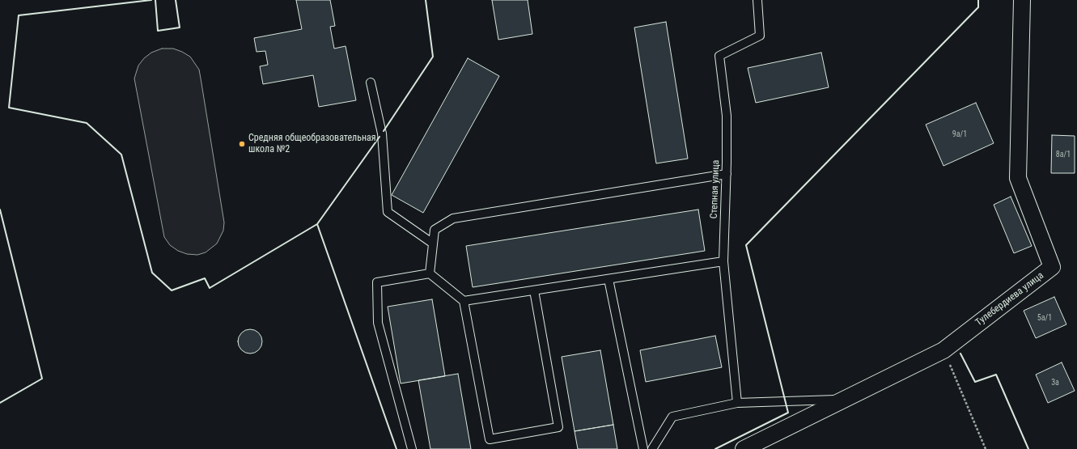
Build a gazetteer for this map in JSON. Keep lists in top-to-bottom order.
{
  "streets": {
    "street": ["Тулебердиева улица"],
    "lane": ["Степная улица"]
  },
  "places": ["Средняя общеобразовательная школа №2"],
  "house_numbers": [
    "9а/1",
    "8а/1",
    "5а/1",
    "3а"
  ]
}
